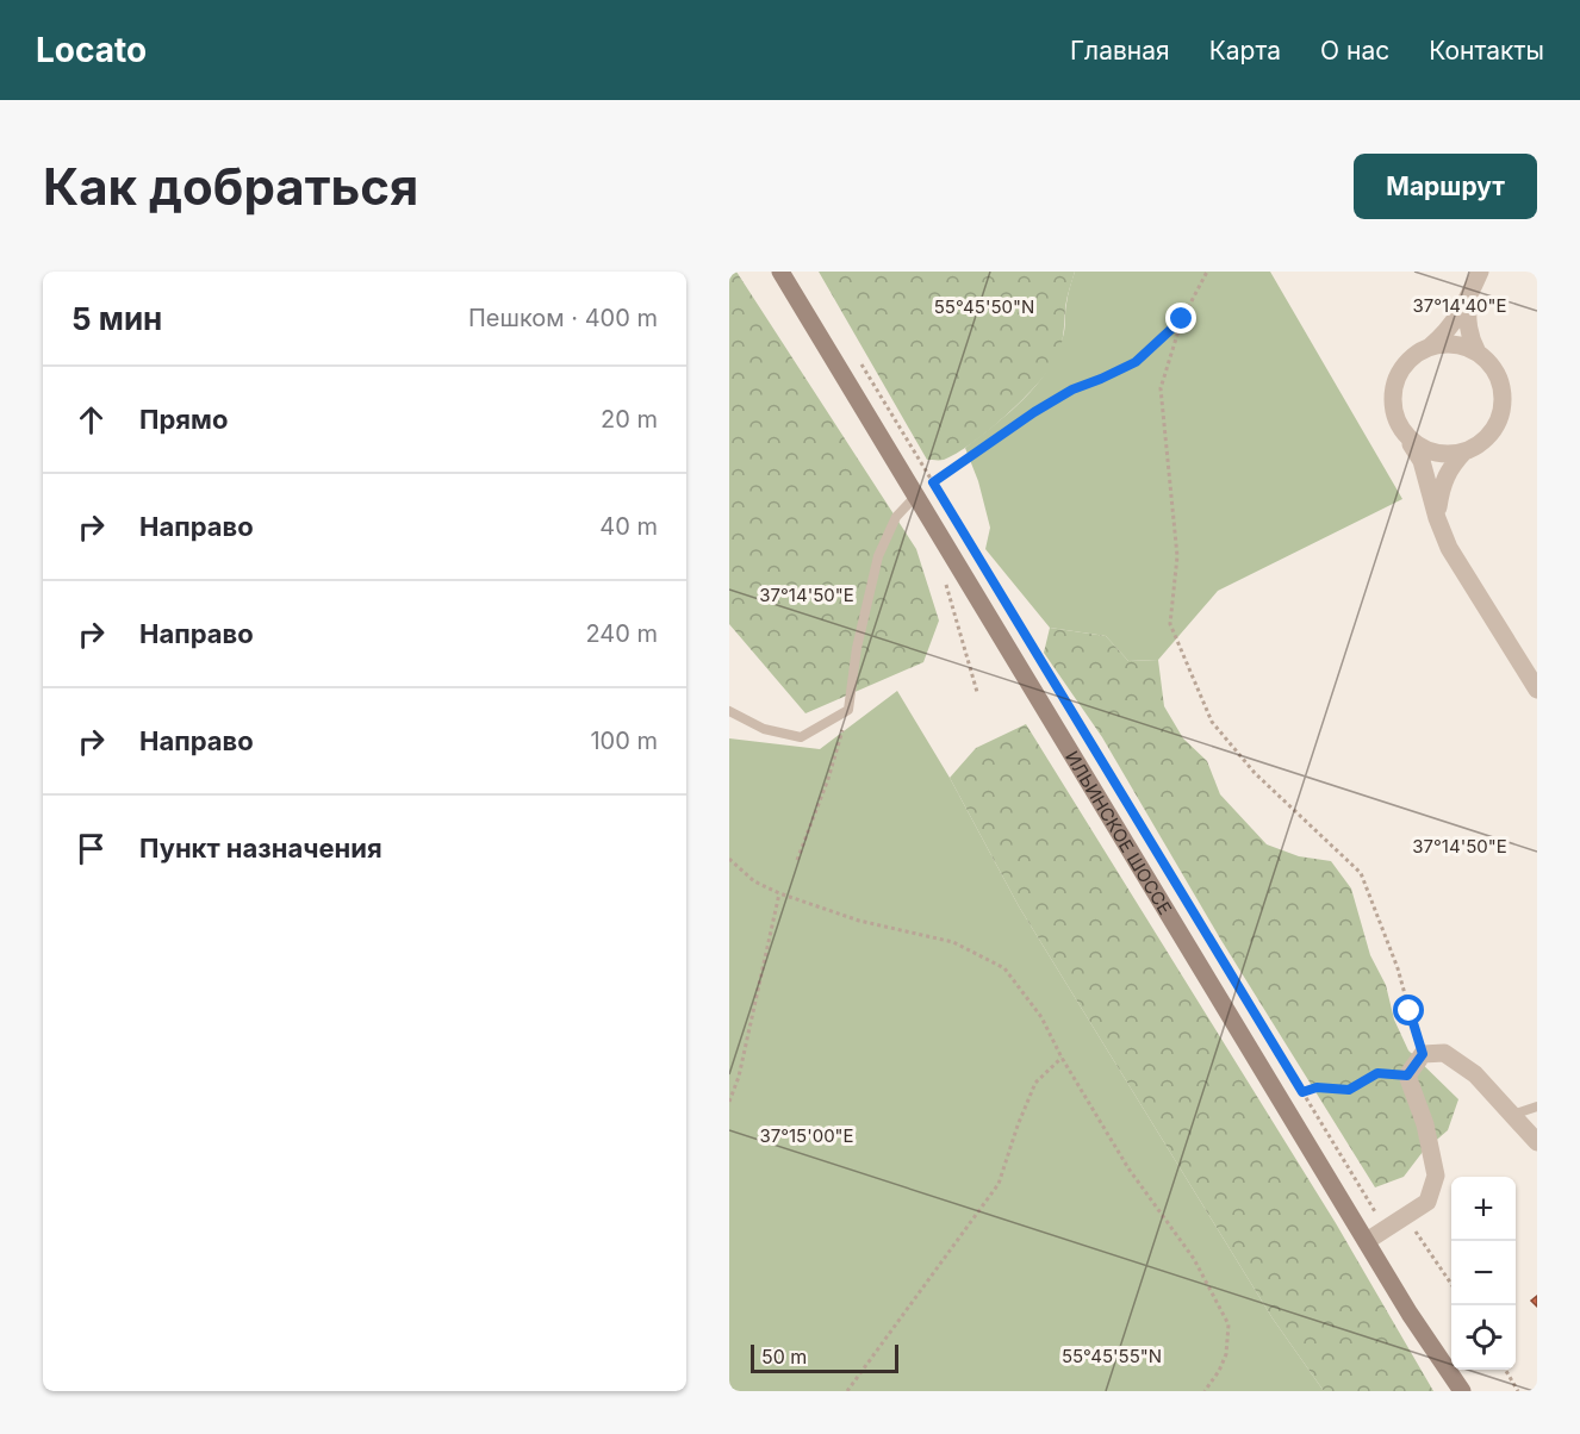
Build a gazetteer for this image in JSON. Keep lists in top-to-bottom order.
{
  "streets": {
    "main road": ["ИЛЬИНСКОЕ ШОССЕ"]
  },
  "scale_bar": "50 m",
  "page": {
    "header": "Locato",
    "nav": [
      "Главная",
      "Карта",
      "О нас",
      "Контакты"
    ],
    "buttons": "Маршрут",
    "title": "Как добраться",
    "heading": ["5 мин", "Пешком · 400 m"],
    "list": [
      ["Прямо", "20 m"],
      ["Направо", "40 m"],
      ["Направо", "240 m"],
      ["Направо", "100 m"],
      "Пункт назначения"
    ],
    "map_buttons": ["+", "−"],
    "scale": "50 m"
  },
  "coordinates": [
    "37°14'40\"E",
    "55°45'50\"N",
    "37°14'50\"E",
    "37°15'00\"E",
    "55°45'55\"N"
  ]
}
